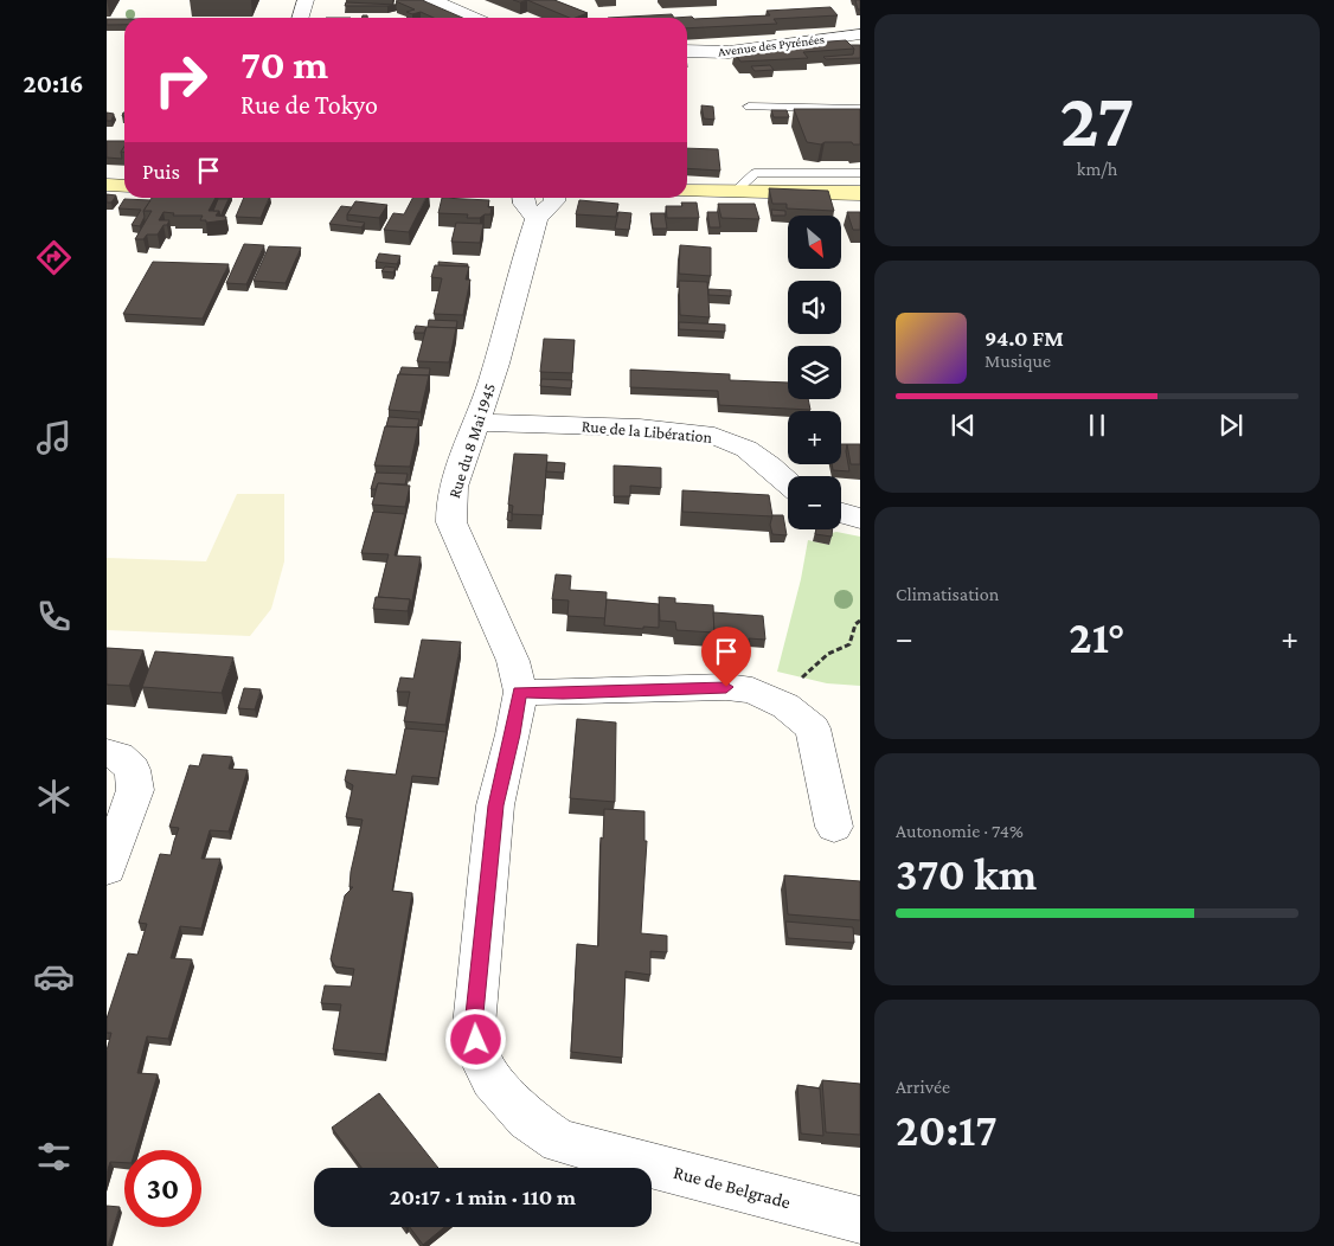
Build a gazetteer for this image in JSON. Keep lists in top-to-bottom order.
{
  "streets": {
    "street": [
      "Avenue des Pyrénées",
      "Rue de la Libération",
      "Rue du 8 Mai 1945",
      "Rue de Belgrade"
    ]
  },
  "crossings": [
    ["Rue de la Libération", "Rue du 8 Mai 1945"],
    ["Rue du 8 Mai 1945", "Rue de Belgrade"]
  ],
  "north": "bottom right",
  "page": {
    "tabs": "20:16",
    "tile": [
      ["27", "km/h"],
      "Climatisation",
      ["Autonomie · 74%", "370 km"],
      ["Arrivée", "20:17"]
    ],
    "turn": ["70 m", "Rue de Tokyo"],
    "then": "Puis",
    "map_buttons": ["+", "−"],
    "song": ["94.0 FM", "Musique"],
    "heat": ["−", "21°", "+"],
    "limit": "30",
    "trip": "20:17 · 1 min · 110 m"
  }
}
